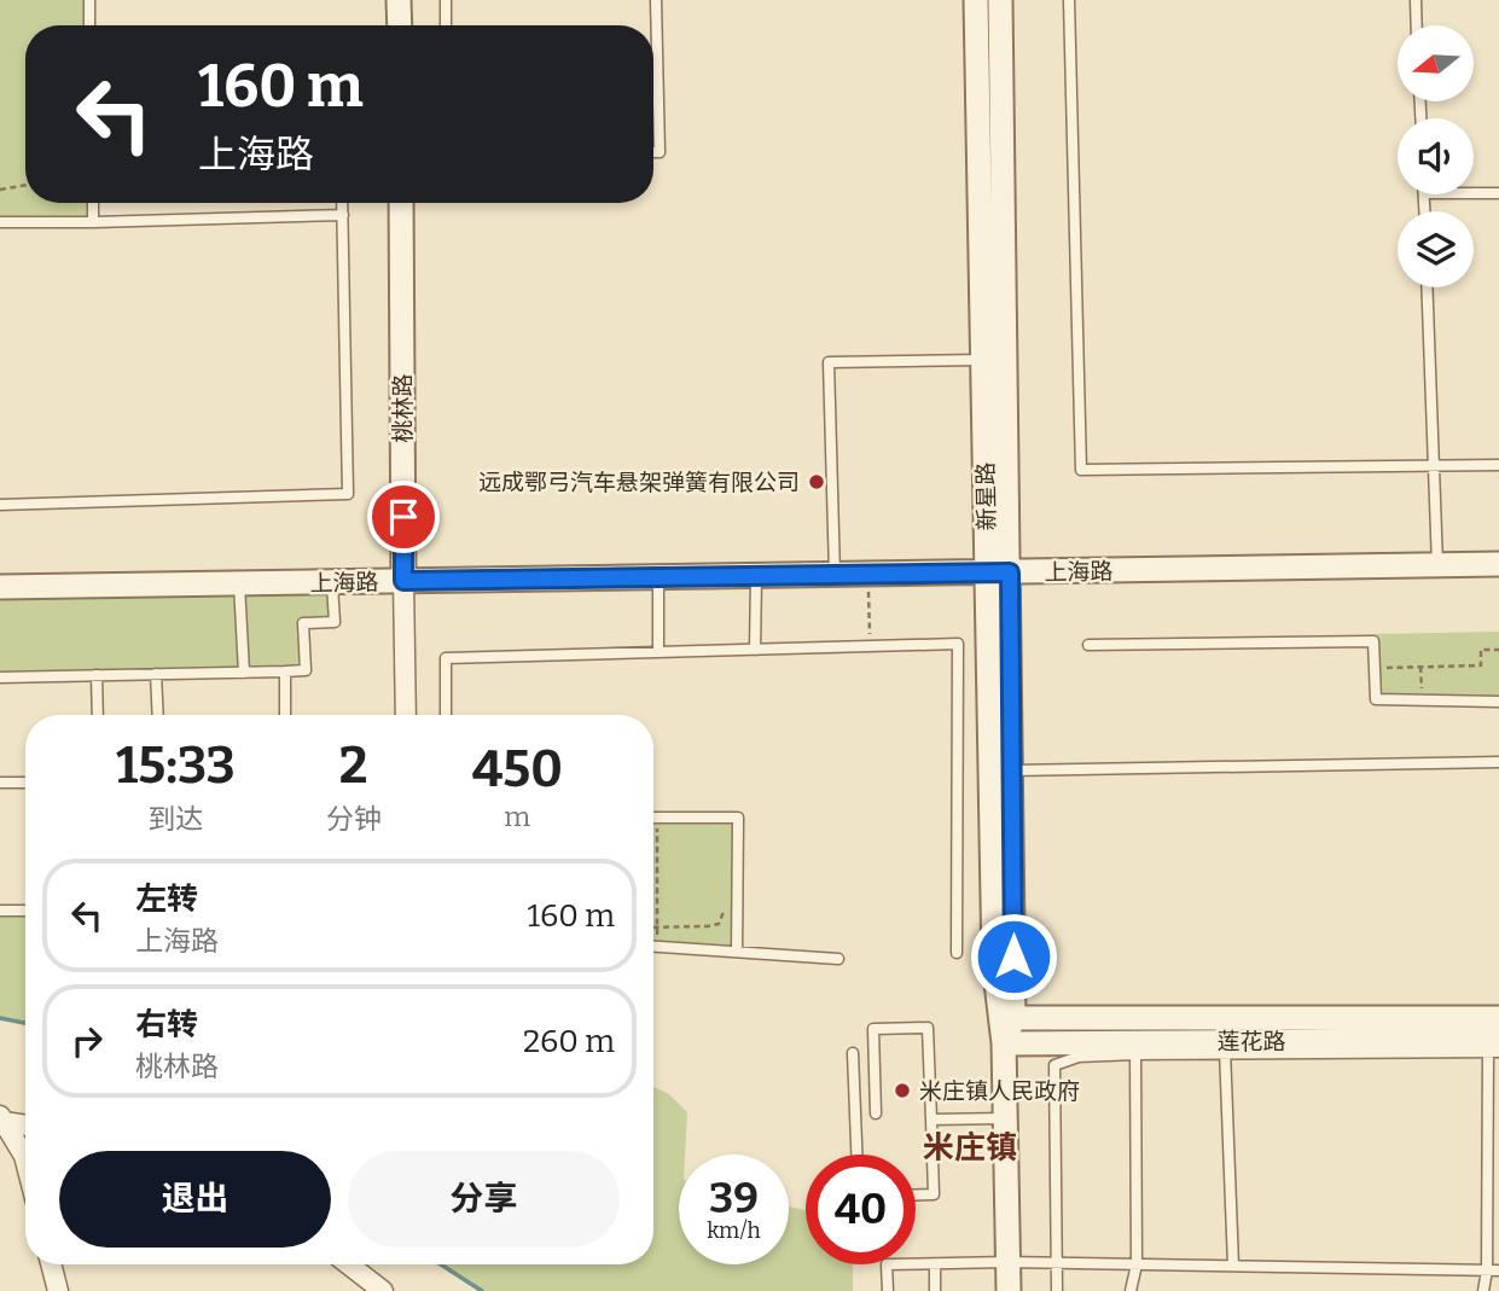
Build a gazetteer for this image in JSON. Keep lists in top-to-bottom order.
{
  "streets": {
    "street": [
      "桃林路",
      "新星路",
      "上海路",
      "莲花路"
    ]
  },
  "crossings": [
    ["桃林路", "上海路"],
    ["新星路", "上海路"],
    ["新星路", "莲花路"]
  ],
  "districts": ["米庄镇"],
  "places": ["远成鄂弓汽车悬架弹簧有限公司", "米庄镇人民政府"],
  "north": "left",
  "page": {
    "turn": ["160 m", "上海路"],
    "eta": [
      "15:33",
      "到达",
      "2",
      "分钟",
      "450",
      "m"
    ],
    "list": [
      {
        "name": "左转",
        "note": "上海路",
        "value": "160 m"
      },
      {
        "name": "右转",
        "note": "桃林路",
        "value": "260 m"
      }
    ],
    "buttons": ["退出", "分享"],
    "speed": "39 km/h",
    "limit": "40"
  }
}
